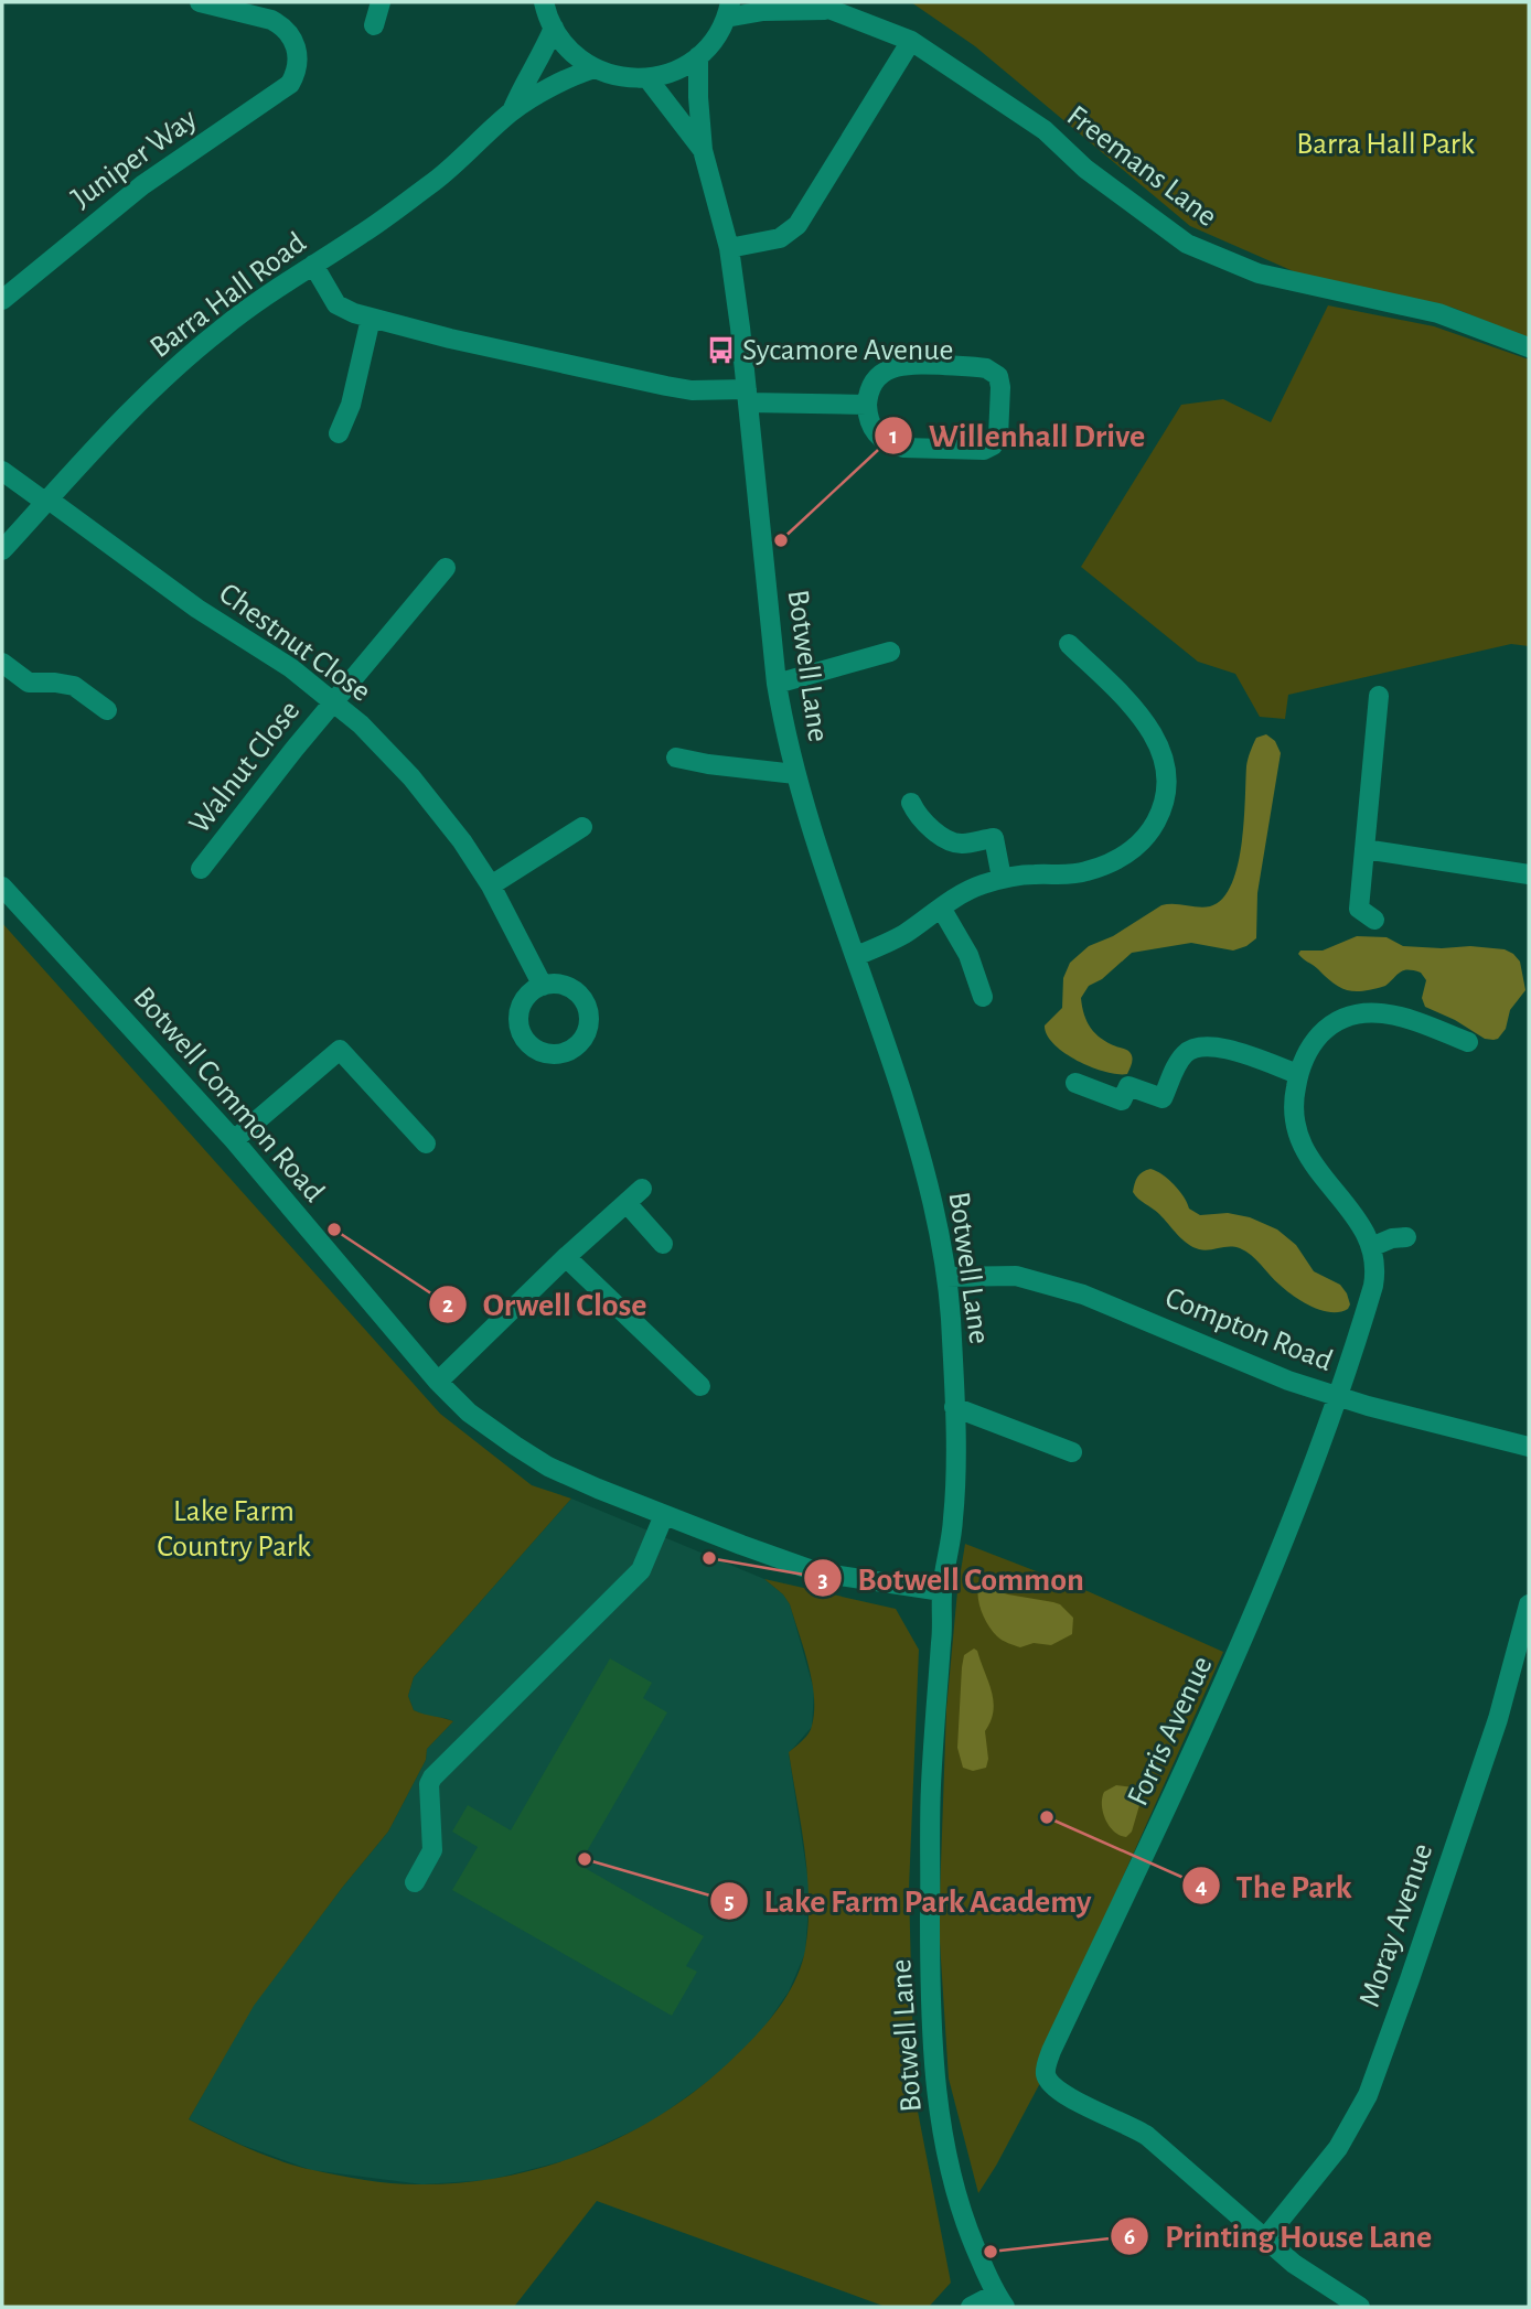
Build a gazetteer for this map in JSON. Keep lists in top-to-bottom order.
{
  "streets": {
    "street": [
      "Juniper Way",
      "Freemans Lane",
      "Barra Hall Road",
      "Chestnut Close",
      "Botwell Lane",
      "Walnut Close",
      "Botwell Common Road",
      "Compton Road",
      "Forris Avenue",
      "Moray Avenue"
    ]
  },
  "crossings": [
    ["Barra Hall Road", "Chestnut Close"],
    ["Chestnut Close", "Walnut Close"],
    ["Botwell Lane", "Botwell Common Road"],
    ["Botwell Lane", "Compton Road"],
    ["Compton Road", "Forris Avenue"],
    ["Forris Avenue", "Moray Avenue"]
  ],
  "parks": ["Barra Hall Park", "Lake Farm Country Park"],
  "places": {
    "bus stop": ["Sycamore Avenue"],
    "other": [
      "Willenhall Drive",
      "Orwell Close",
      "Botwell Common",
      "The Park",
      "Lake Farm Park Academy",
      "Printing House Lane"
    ]
  }
}
